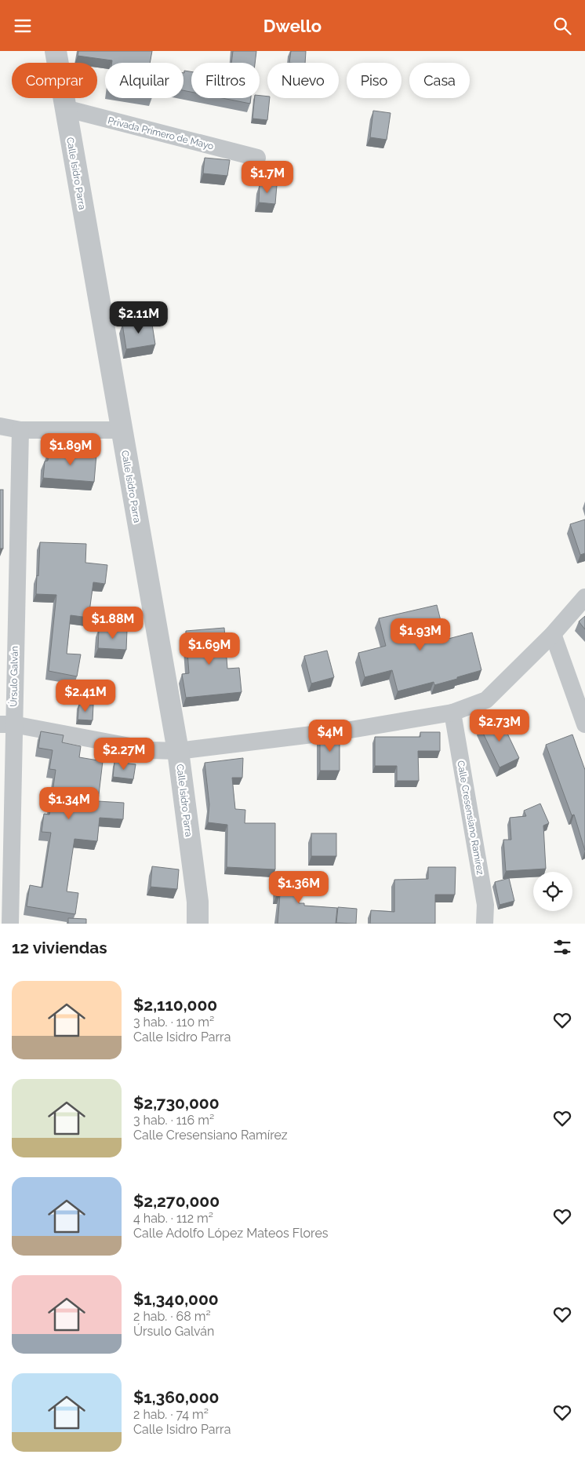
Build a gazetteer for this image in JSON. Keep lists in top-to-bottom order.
{
  "streets": {
    "street": [
      "Privada Primero de Mayo",
      "Calle Isidro Parra",
      "Úrsulo Galván",
      "Calle Cresensiano Ramírez"
    ]
  },
  "crossings": [
    ["Privada Primero de Mayo", "Calle Isidro Parra"]
  ],
  "page": {
    "header": "Dwello",
    "chip": [
      "Comprar",
      "Alquilar",
      "Filtros",
      "Nuevo",
      "Piso",
      "Casa"
    ],
    "price": [
      "$1.7M",
      "$2.11M",
      "$1.89M",
      "$1.88M",
      "$1.93M",
      "$1.69M",
      "$2.41M",
      "$2.73M",
      "$4M",
      "$2.27M",
      "$1.34M",
      "$1.36M"
    ],
    "heading": "12 viviendas",
    "list": [
      {
        "name": "$2,110,000",
        "note": "3 hab. · 110 m² · Calle Isidro Parra"
      },
      {
        "name": "$2,730,000",
        "note": "3 hab. · 116 m² · Calle Cresensiano Ramírez"
      },
      {
        "name": "$2,270,000",
        "note": "4 hab. · 112 m² · Calle Adolfo López Mateos Flores"
      },
      {
        "name": "$1,340,000",
        "note": "2 hab. · 68 m² · Úrsulo Galván"
      },
      {
        "name": "$1,360,000",
        "note": "2 hab. · 74 m² · Calle Isidro Parra"
      }
    ]
  }
}
